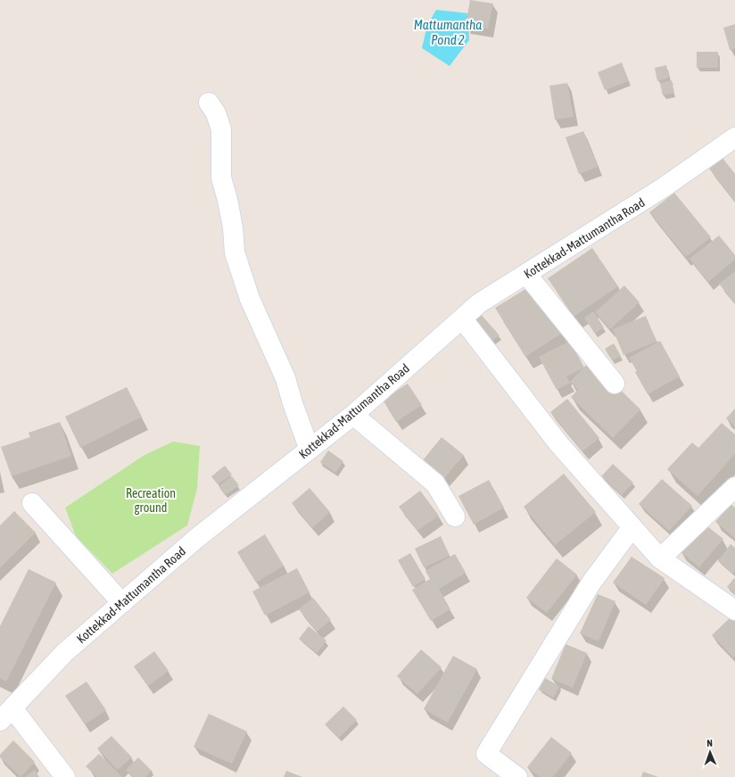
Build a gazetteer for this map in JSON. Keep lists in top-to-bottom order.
{
  "streets": {
    "street": ["Kottekkad-Mattumantha Road"]
  },
  "water": ["Mattumantha Pond 2"],
  "parks": ["Recreation ground"],
  "north": "top"
}
